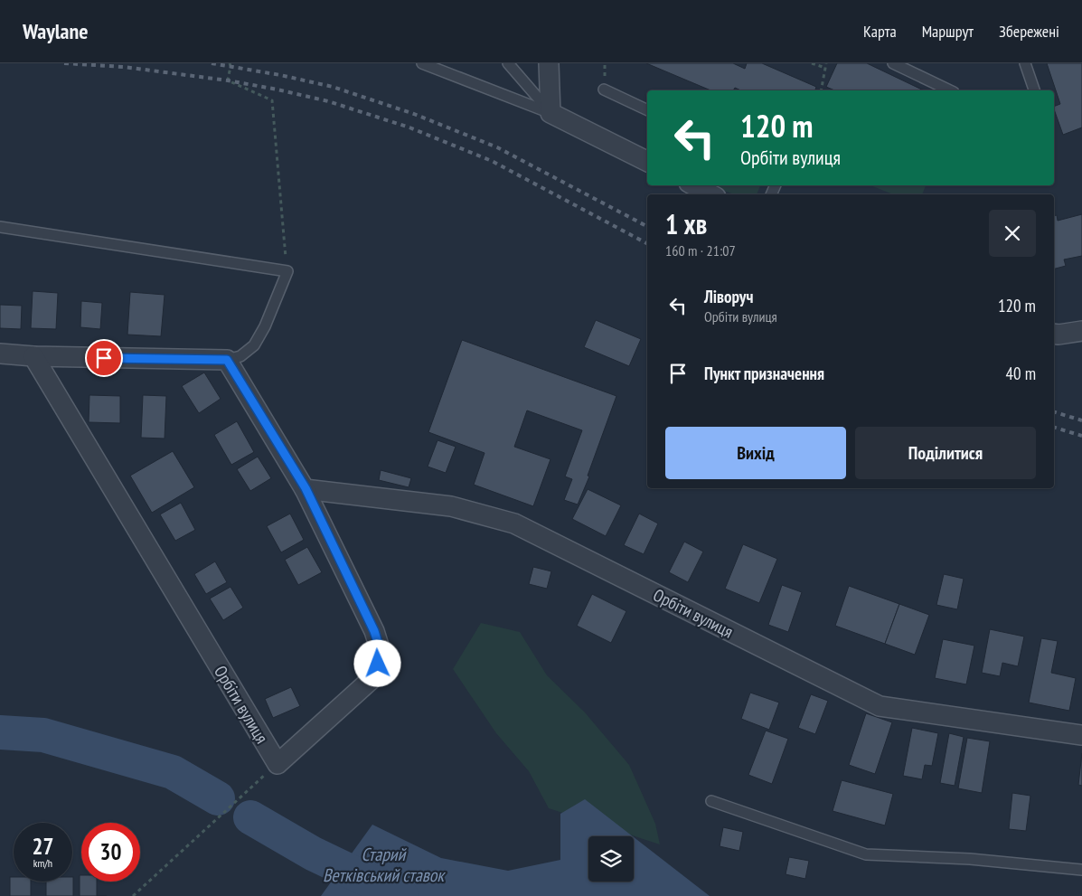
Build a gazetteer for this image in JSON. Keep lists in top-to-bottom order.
{
  "streets": {
    "street": ["Орбіти вулиця"]
  },
  "water": ["Старий Ветківський ставок"],
  "page": {
    "header": "Waylane",
    "nav": ["Карта", "Маршрут", "Збережені"],
    "turn": ["120 m", "Орбіти вулиця"],
    "heading": ["1 хв", "160 m · 21:07"],
    "list": [
      {
        "name": "Ліворуч",
        "note": "Орбіти вулиця",
        "value": "120 m"
      },
      {
        "name": "Пункт призначення",
        "value": "40 m"
      }
    ],
    "buttons": ["Вихід", "Поділитися"],
    "speed": "27 km/h",
    "limit": "30"
  }
}
